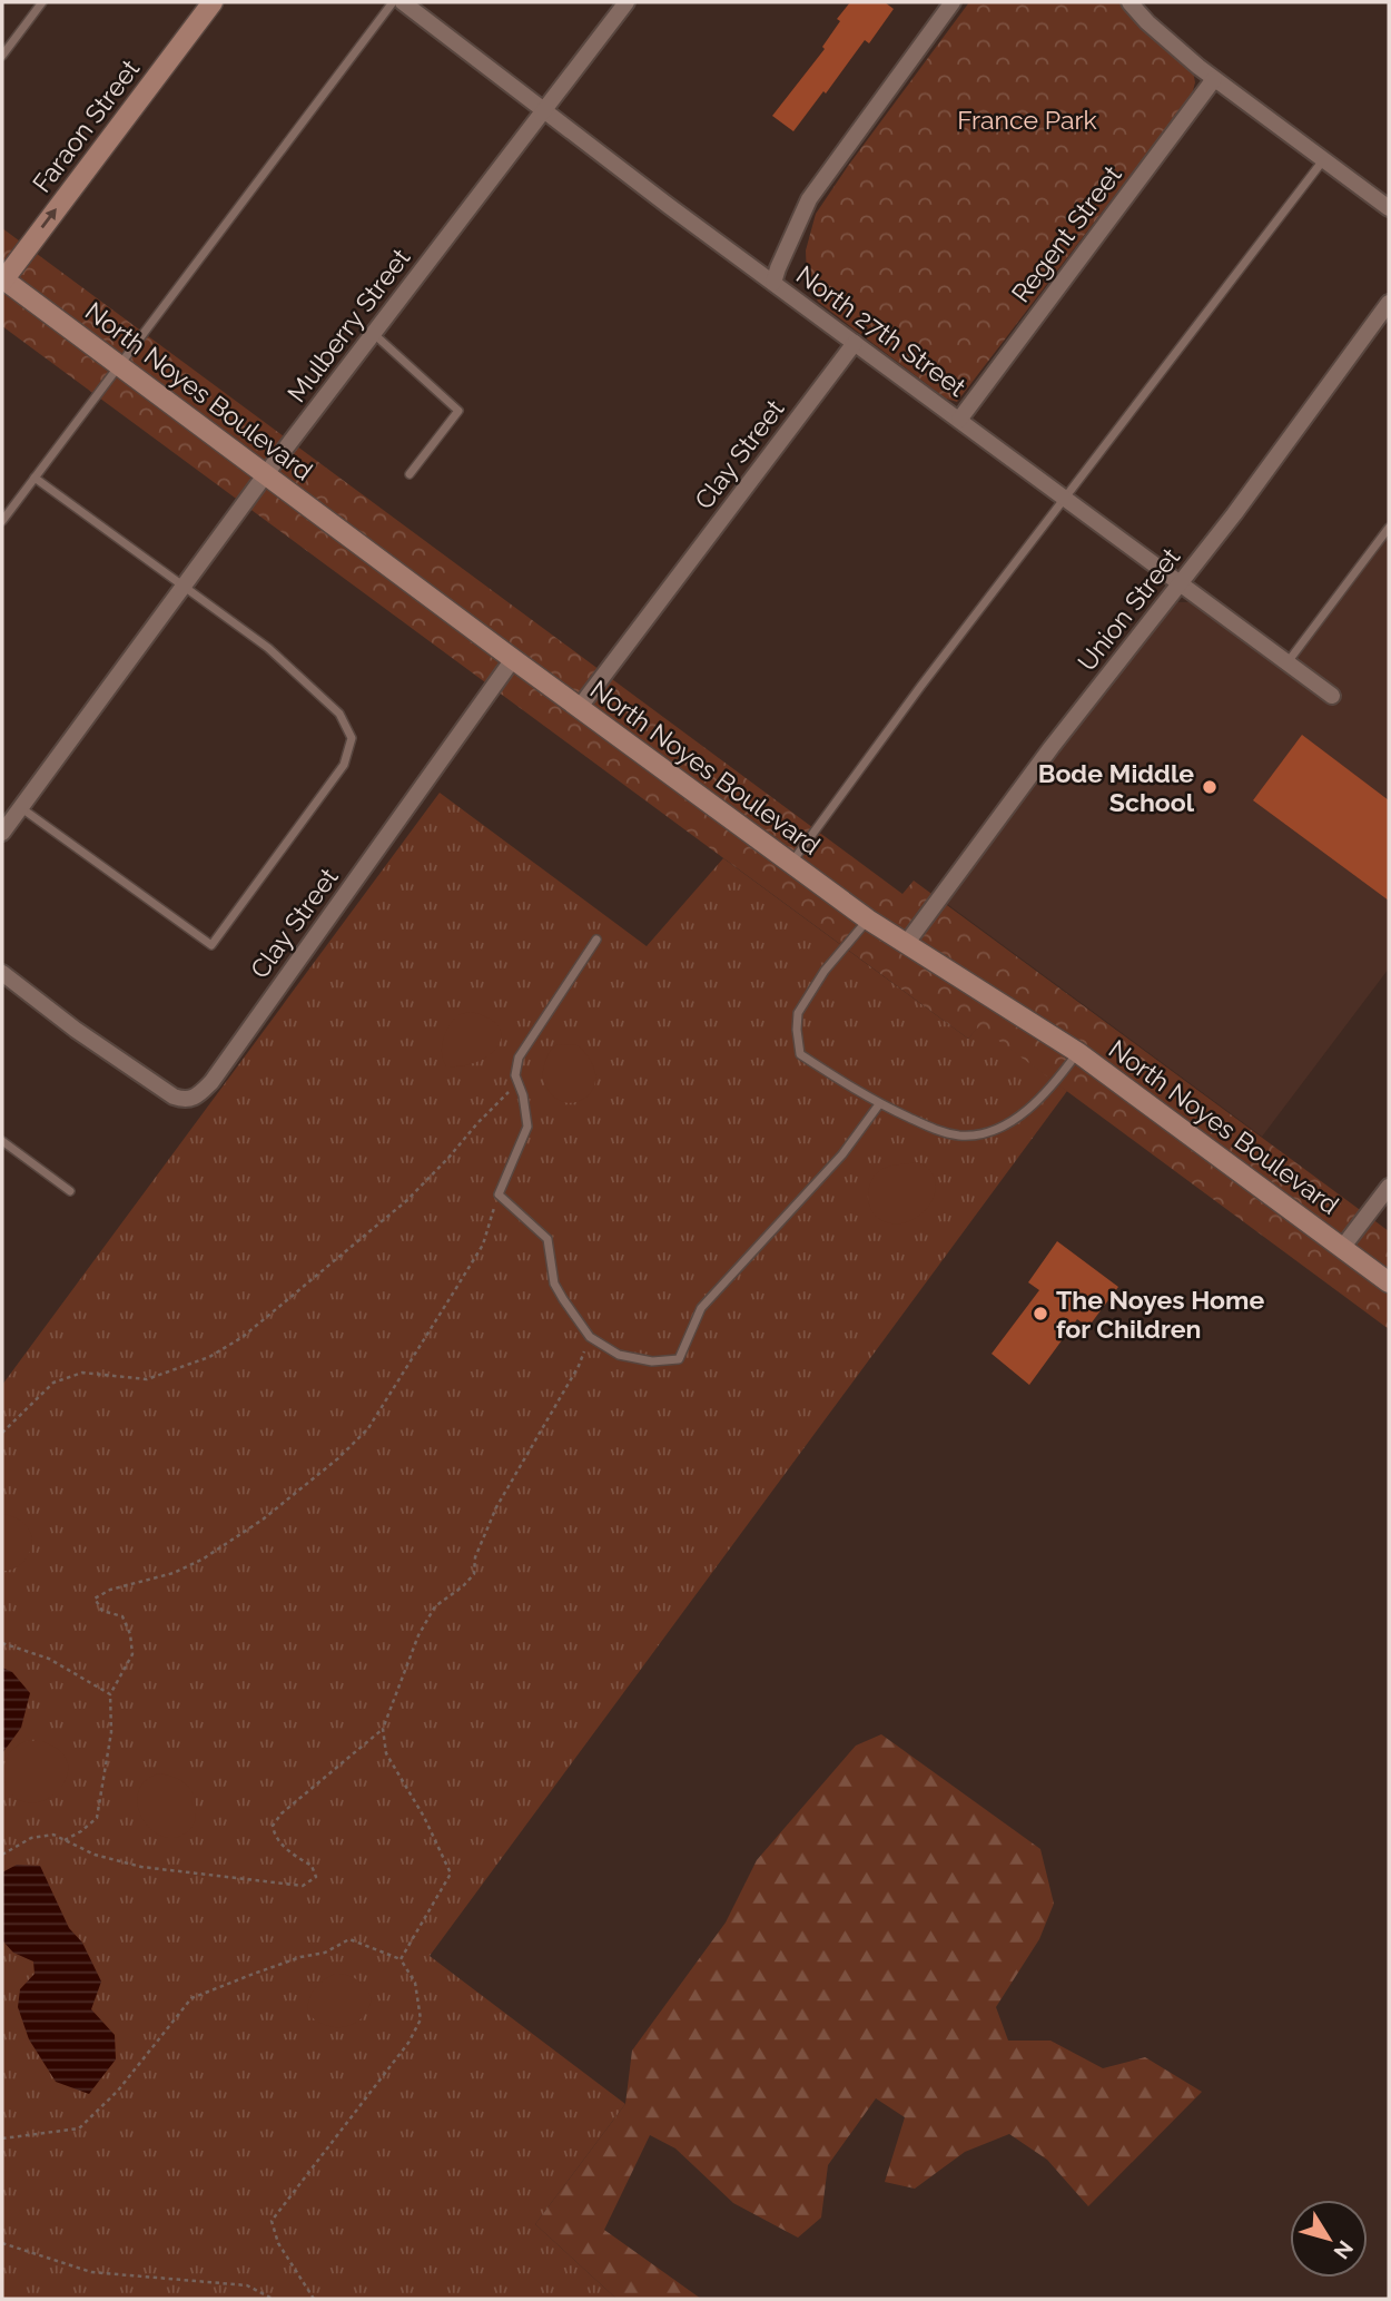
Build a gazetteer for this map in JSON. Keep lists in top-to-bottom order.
{
  "streets": {
    "street": [
      "Faraon Street",
      "Regent Street",
      "Mulberry Street",
      "North 27th Street",
      "North Noyes Boulevard",
      "Clay Street",
      "Union Street"
    ]
  },
  "crossings": [
    ["Faraon Street", "North Noyes Boulevard"],
    ["Regent Street", "North 27th Street"],
    ["Mulberry Street", "North 27th Street"],
    ["Mulberry Street", "North Noyes Boulevard"],
    ["North 27th Street", "Clay Street"],
    ["North 27th Street", "Union Street"],
    ["North Noyes Boulevard", "Clay Street"],
    ["North Noyes Boulevard", "Union Street"]
  ],
  "one_way": ["Faraon Street"],
  "parks": ["France Park"],
  "places": ["Bode Middle School", "The Noyes Home for Children"],
  "north": "bottom right"
}
